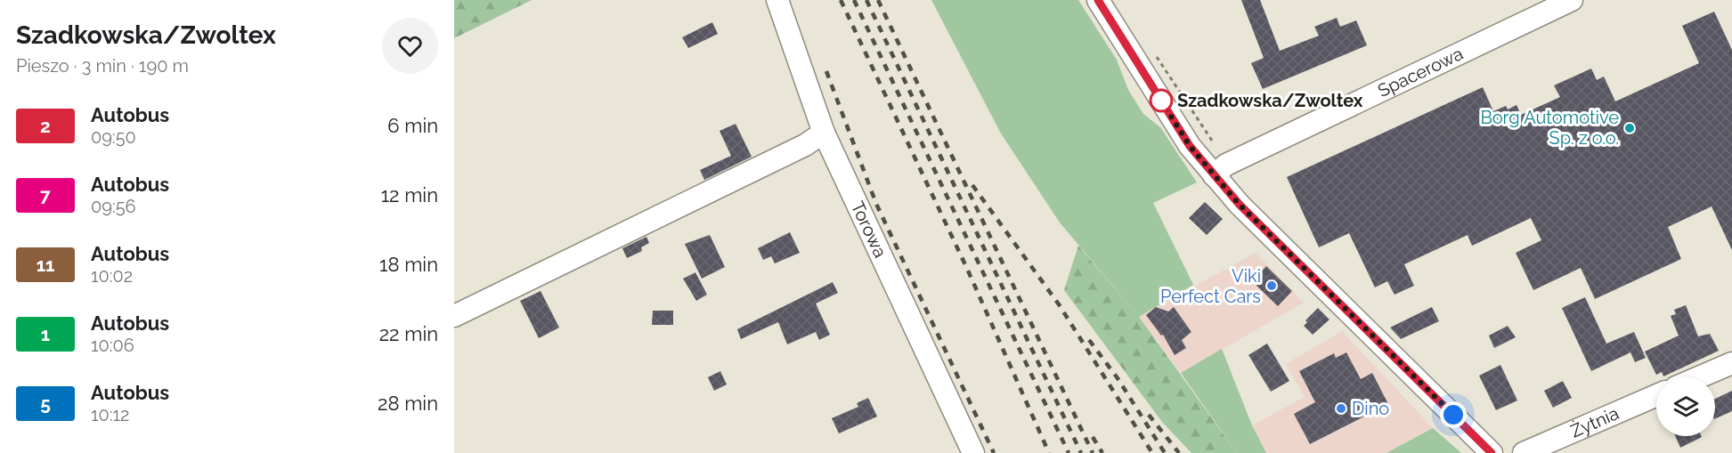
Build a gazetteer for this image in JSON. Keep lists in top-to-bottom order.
{
  "streets": {
    "street": ["Spacerowa", "Torowa", "Żytnia"]
  },
  "places": [
    "Szadkowska/Zwoltex",
    "Borg Automotive Sp. z o.o.",
    "Viki Perfect Cars",
    "Dino"
  ],
  "lines": ["bus line 2"],
  "page": {
    "heading": ["Szadkowska/Zwoltex", "Pieszo · 3 min · 190 m"],
    "list": [
      {
        "mark": "2",
        "name": "Autobus",
        "note": "09:50",
        "value": "6 min"
      },
      {
        "mark": "7",
        "name": "Autobus",
        "note": "09:56",
        "value": "12 min"
      },
      {
        "mark": "11",
        "name": "Autobus",
        "note": "10:02",
        "value": "18 min"
      },
      {
        "mark": "1",
        "name": "Autobus",
        "note": "10:06",
        "value": "22 min"
      },
      {
        "mark": "5",
        "name": "Autobus",
        "note": "10:12",
        "value": "28 min"
      }
    ]
  }
}
